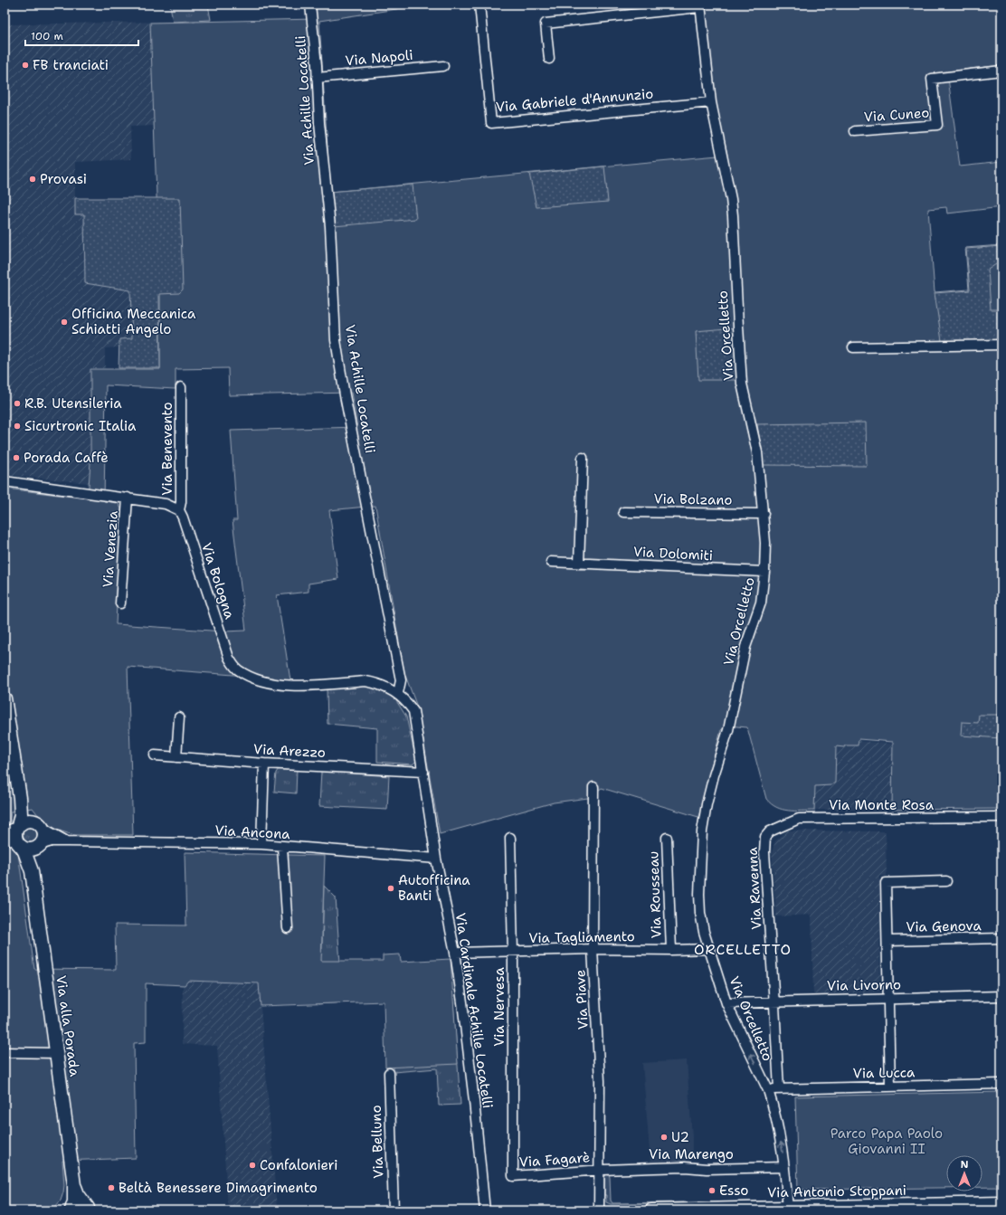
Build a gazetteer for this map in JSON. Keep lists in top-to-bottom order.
{
  "streets": {
    "street": [
      "Via Napoli",
      "Via Achille Locatelli",
      "Via Gabriele d'Annunzio",
      "Via Cuneo",
      "Via Orcelletto",
      "Via Benevento",
      "Via Bolzano",
      "Via Venezia",
      "Via Dolomiti",
      "Via Bologna",
      "Via Arezzo",
      "Via Monte Rosa",
      "Via Ancona",
      "Via Ravenna",
      "Via Rousseau",
      "Via Genova",
      "Via Tagliamento",
      "Via Livorno",
      "Via Piave",
      "Via Nervesa",
      "Via Cardinale Achille Locatelli",
      "Via alla Porada",
      "Via Lucca",
      "Via Belluno",
      "Via Marengo",
      "Via Fagarè",
      "Via Antonio Stoppani"
    ]
  },
  "crossings": [
    ["Via Napoli", "Via Achille Locatelli"],
    ["Via Achille Locatelli", "Via Bologna"],
    ["Via Achille Locatelli", "Via Cardinale Achille Locatelli"],
    ["Via Gabriele d'Annunzio", "Via Orcelletto"],
    ["Via Orcelletto", "Via Bolzano"],
    ["Via Orcelletto", "Via Dolomiti"],
    ["Via Orcelletto", "Via Tagliamento"],
    ["Via Orcelletto", "Via Livorno"],
    ["Via Orcelletto", "Via Lucca"],
    ["Via Orcelletto", "Via Marengo"],
    ["Via Orcelletto", "Via Antonio Stoppani"],
    ["Via Benevento", "Via Bologna"],
    ["Via Bologna", "Via Cardinale Achille Locatelli"],
    ["Via Arezzo", "Via Cardinale Achille Locatelli"],
    ["Via Monte Rosa", "Via Ravenna"],
    ["Via Ancona", "Via Cardinale Achille Locatelli"],
    ["Via Ancona", "Via alla Porada"],
    ["Via Ravenna", "Via Livorno"],
    ["Via Ravenna", "Via Lucca"],
    ["Via Rousseau", "Via Tagliamento"],
    ["Via Tagliamento", "Via Piave"],
    ["Via Tagliamento", "Via Nervesa"],
    ["Via Tagliamento", "Via Cardinale Achille Locatelli"],
    ["Via Piave", "Via Marengo"],
    ["Via Piave", "Via Fagarè"],
    ["Via Nervesa", "Via Fagarè"],
    ["Via Marengo", "Via Fagarè"]
  ],
  "districts": ["ORCELLETTO"],
  "parks": ["Parco Papa Paolo Giovanni II"],
  "places": [
    "FB tranciati",
    "Provasi",
    "Officina Meccanica Schiatti Angelo",
    "R.B. Utensileria",
    "Sicurtronic Italia",
    "Porada Caffè",
    "Autofficina Banti",
    "U2",
    "Confalonieri",
    "Beltà Benessere Dimagrimento",
    "Esso"
  ],
  "scale_bar": "100 m",
  "north": "top"
}
